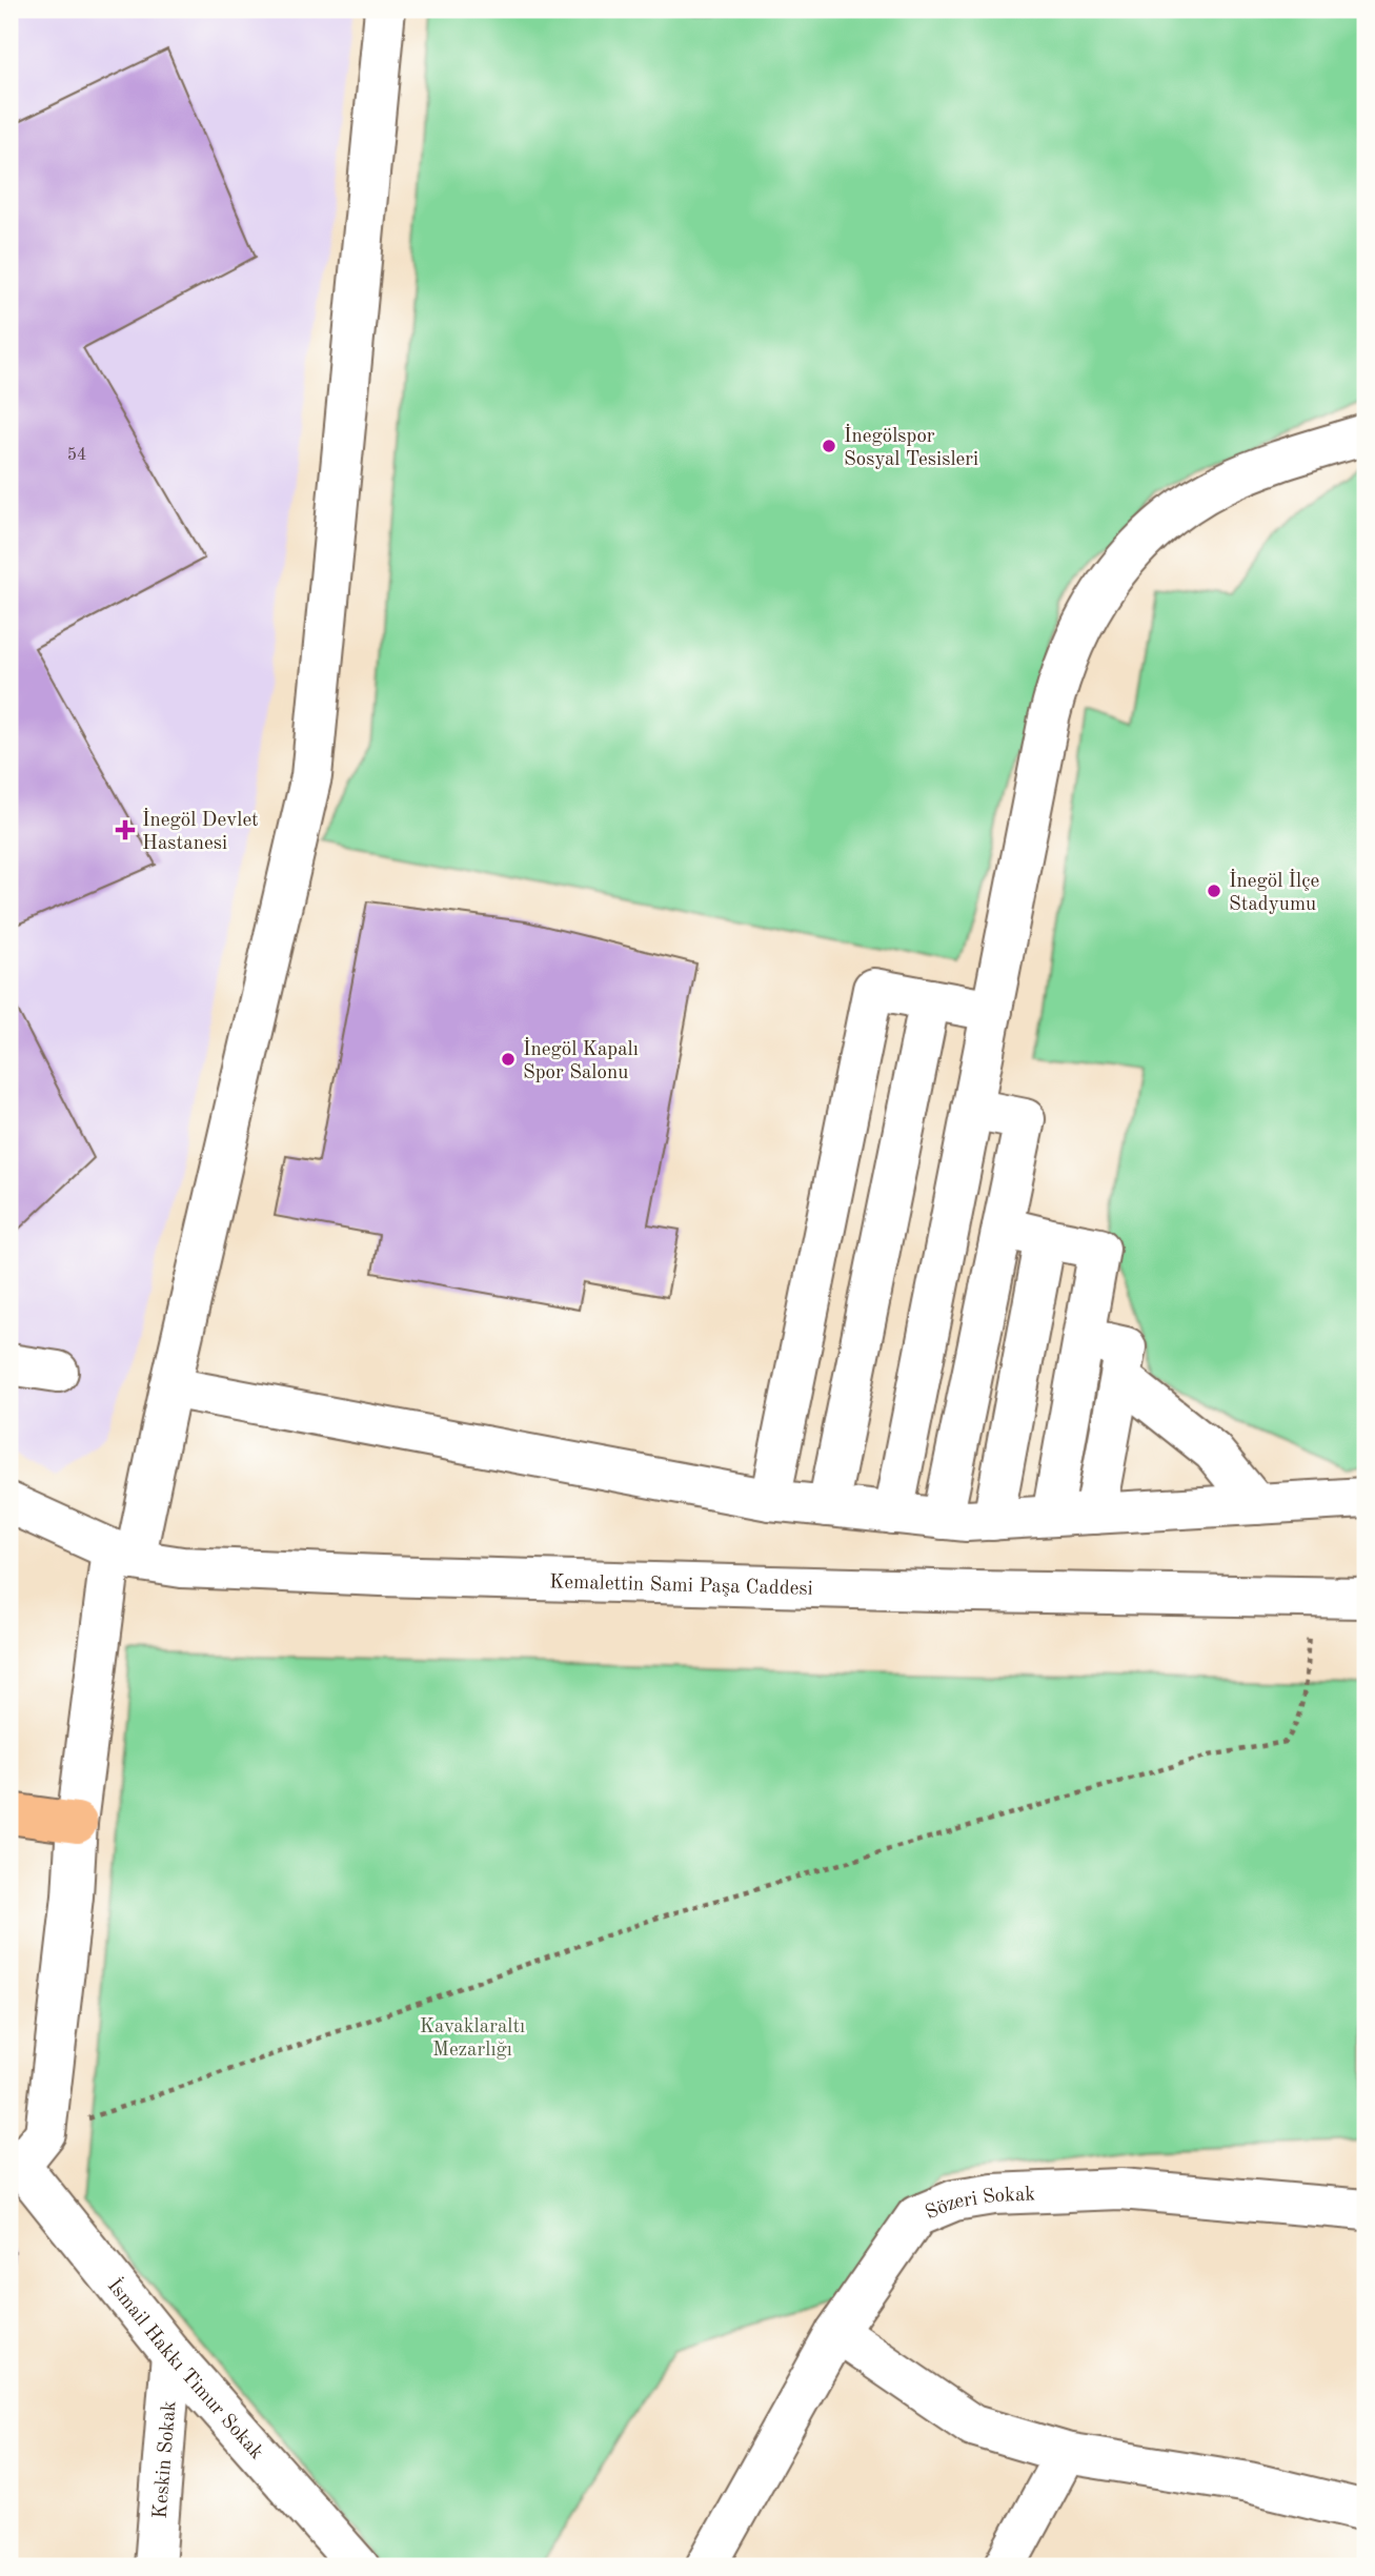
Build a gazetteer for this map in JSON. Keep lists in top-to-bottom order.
{
  "streets": {
    "street": [
      "Kemalettin Sami Paşa Caddesi",
      "Sözeri Sokak",
      "İsmail Hakkı Timur Sokak",
      "Keskin Sokak"
    ]
  },
  "crossings": [
    ["İsmail Hakkı Timur Sokak", "Keskin Sokak"]
  ],
  "parks": ["Kavaklaraltı Mezarlığı"],
  "places": {
    "other": ["İnegölspor Sosyal Tesisleri", "İnegöl İlçe Stadyumu", "İnegöl Kapalı Spor Salonu"],
    "health": ["İnegöl Devlet Hastanesi"]
  },
  "house_numbers": ["54"]
}
